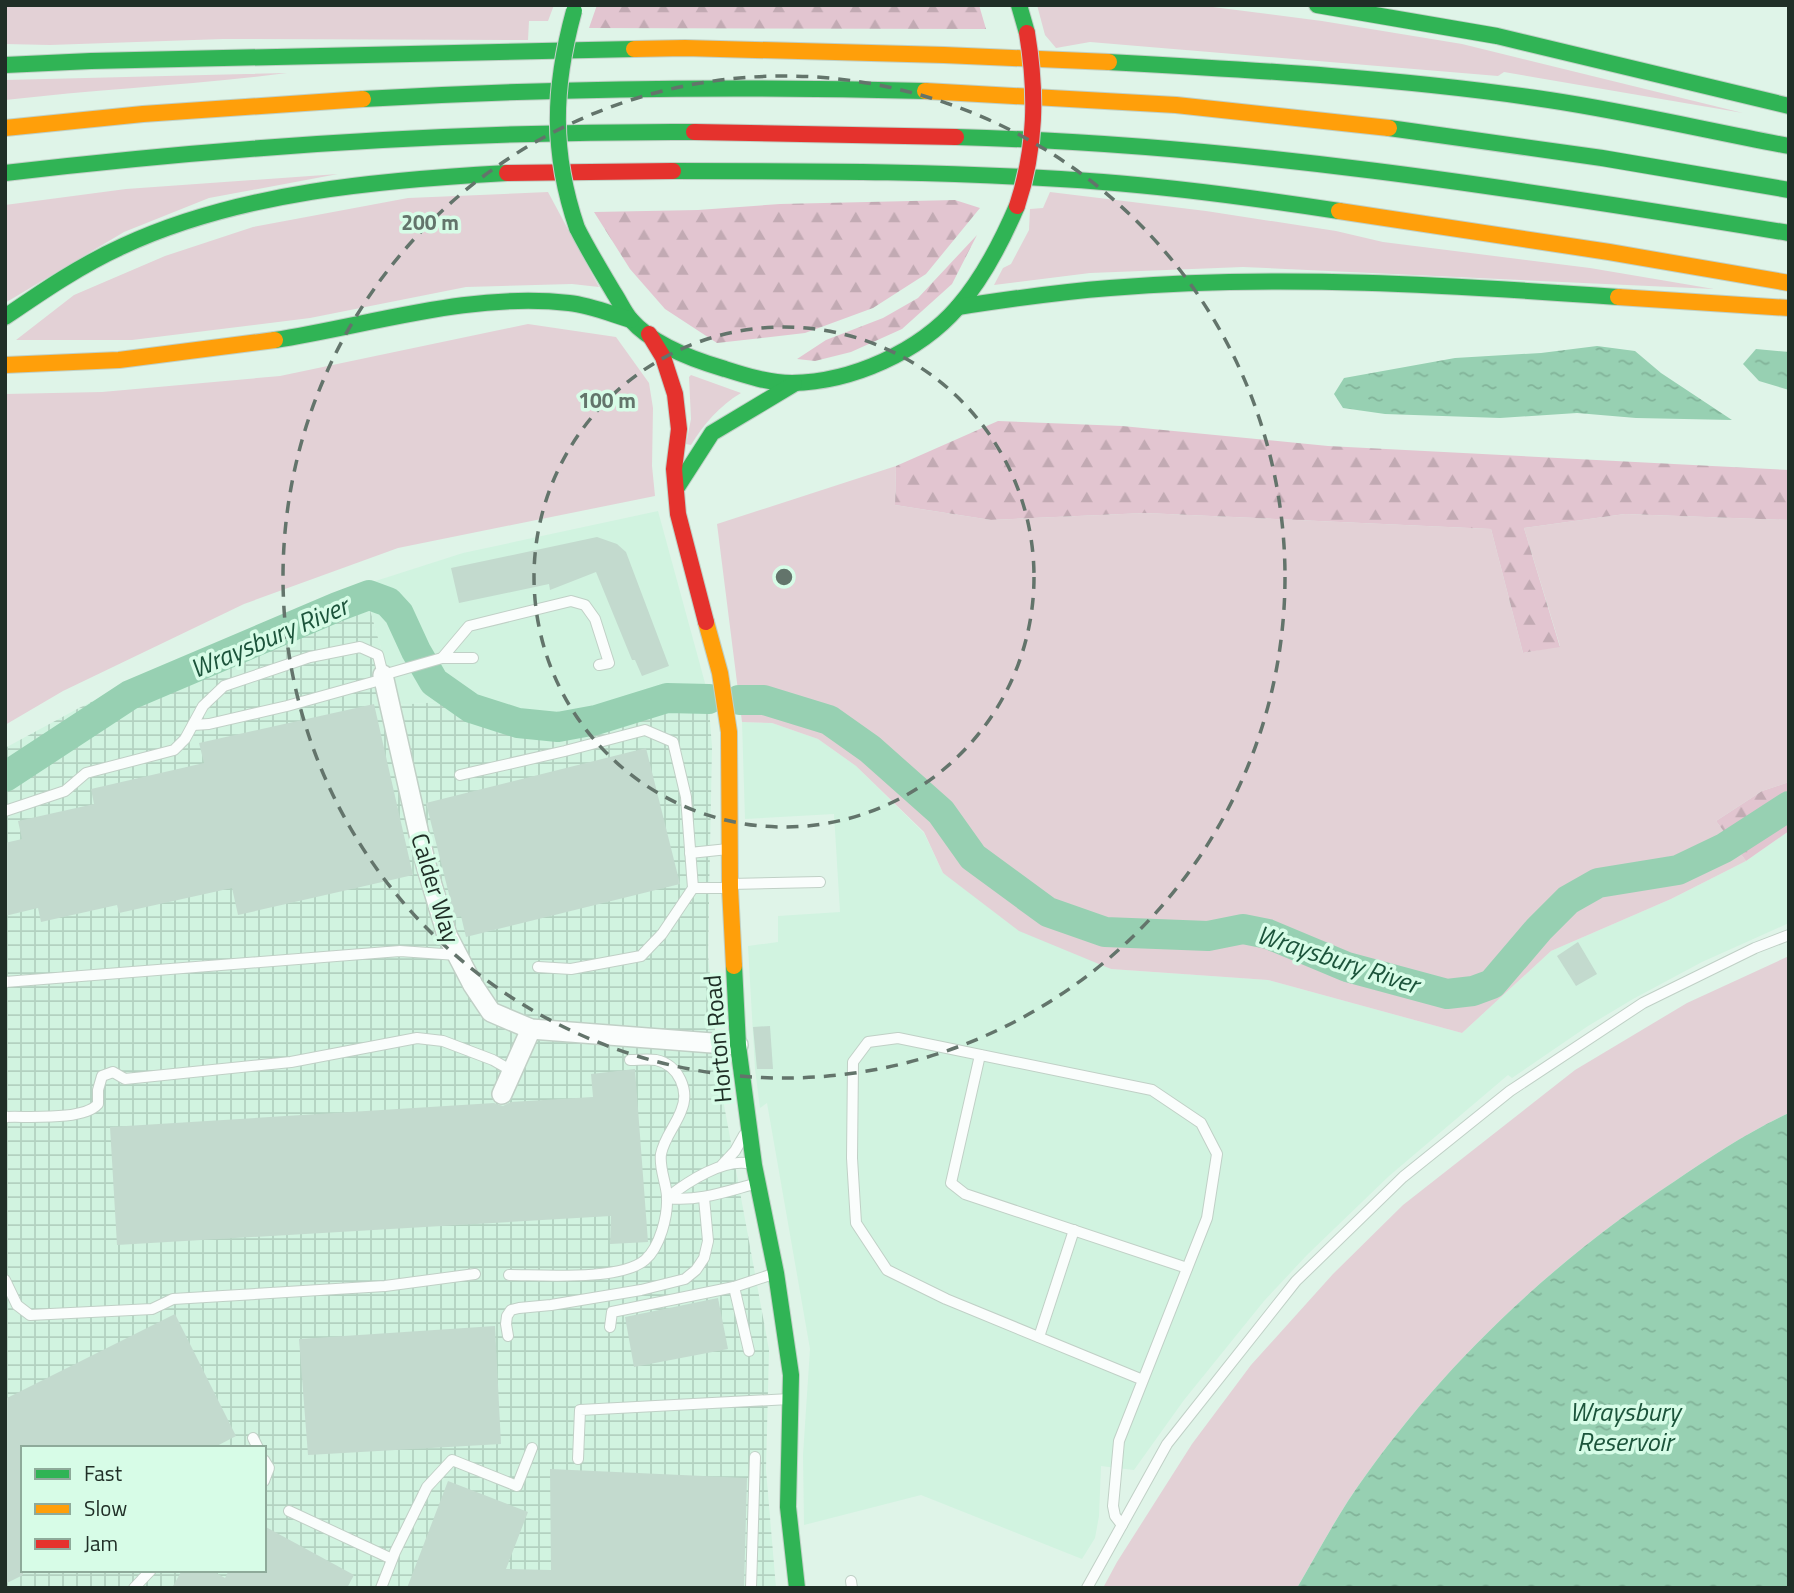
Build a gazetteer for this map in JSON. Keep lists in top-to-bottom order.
{
  "streets": {
    "main road": ["Horton Road"],
    "street": ["Calder Way"]
  },
  "crossings": [
    ["Calder Way", "Horton Road"]
  ],
  "water": ["Wraysbury River", "Wraysbury Reservoir"],
  "legend": ["Fast", "Slow", "Jam"],
  "rings": ["200 m", "100 m"]
}
